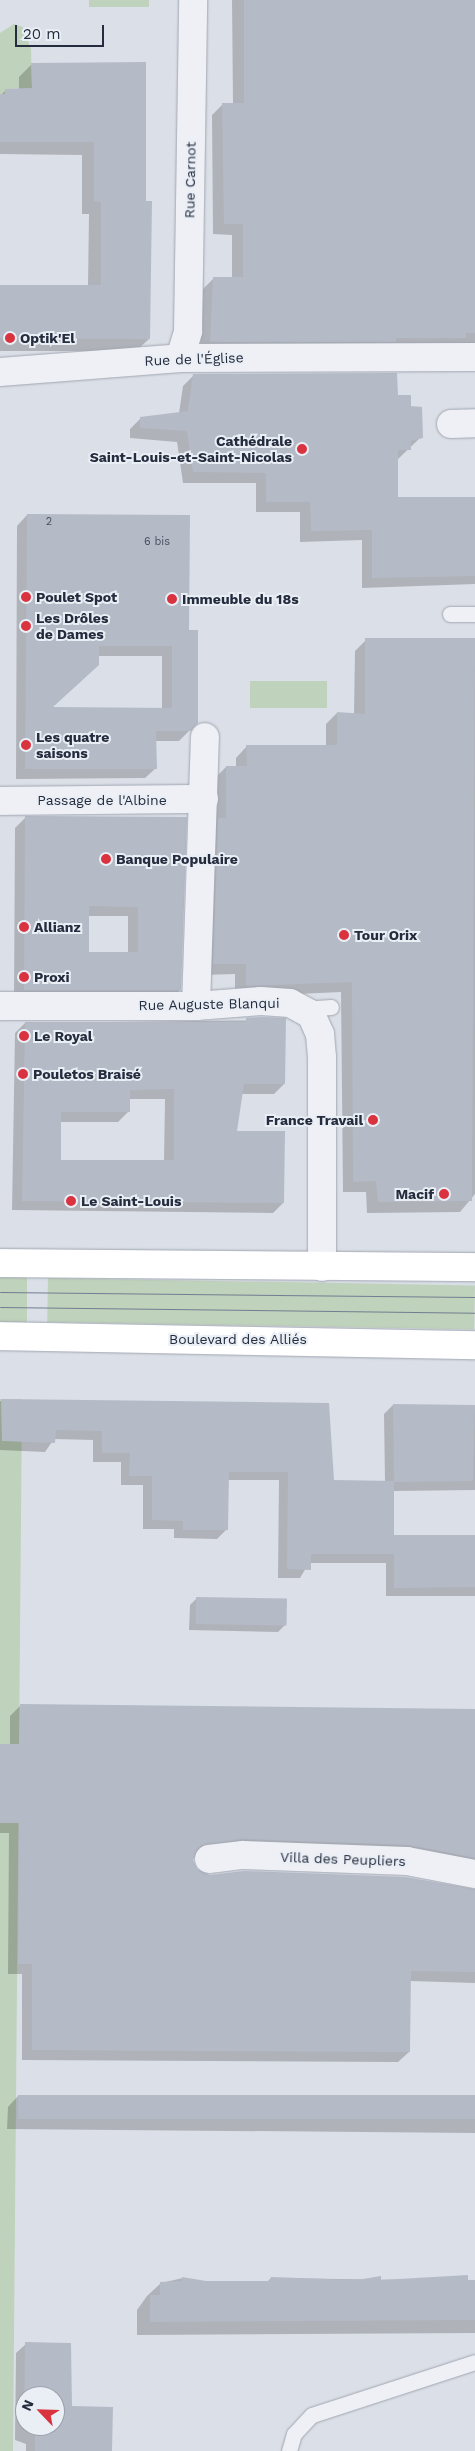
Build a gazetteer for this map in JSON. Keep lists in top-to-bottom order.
{
  "streets": {
    "main road": ["Boulevard des Alliés"],
    "street": [
      "Rue Carnot",
      "Rue de l'Église",
      "Passage de l'Albine",
      "Rue Auguste Blanqui",
      "Villa des Peupliers"
    ]
  },
  "crossings": [
    ["Rue Carnot", "Rue de l'Église"]
  ],
  "places": [
    "Optik'El",
    "Cathédrale Saint-Louis-et-Saint-Nicolas",
    "Poulet Spot",
    "Immeuble du 18s",
    "Les Drôles de Dames",
    "Les quatre saisons",
    "Banque Populaire",
    "Allianz",
    "Tour Orix",
    "Proxi",
    "Le Royal",
    "Pouletos Braisé",
    "France Travail",
    "Macif",
    "Le Saint-Louis"
  ],
  "house_numbers": ["2", "6 bis"],
  "scale_bar": "20 m",
  "north": "top left"
}
